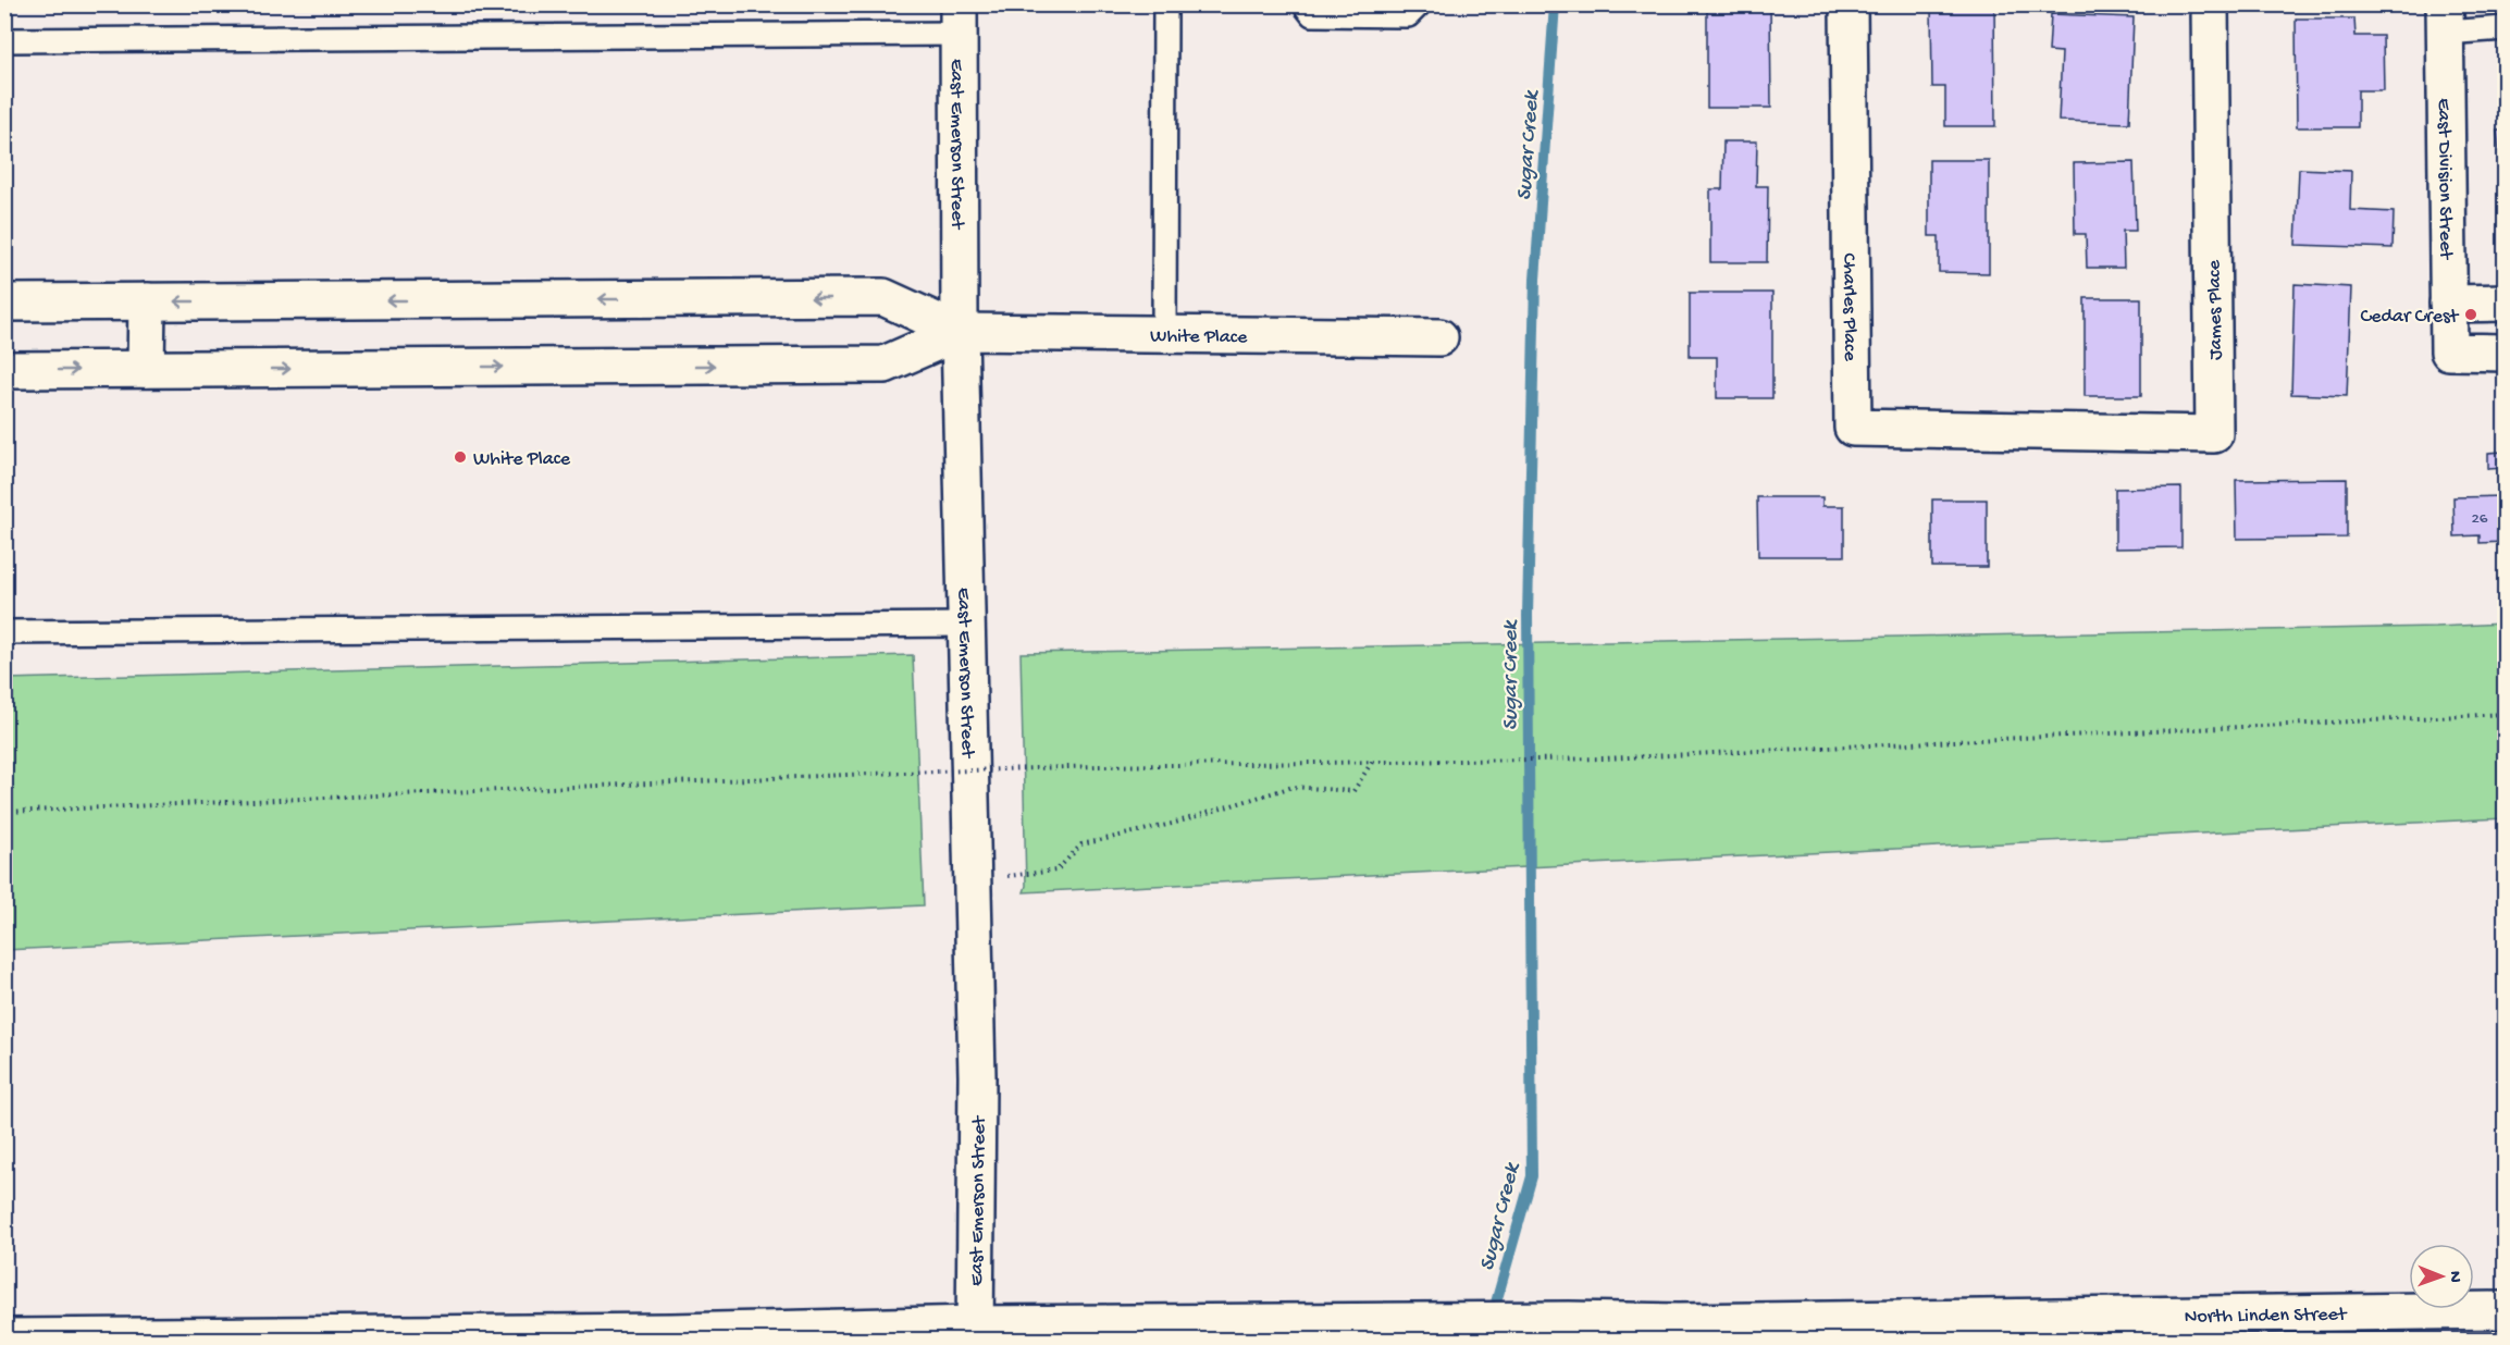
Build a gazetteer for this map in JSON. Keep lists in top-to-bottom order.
{
  "streets": {
    "street": [
      "East Emerson Street",
      "East Division Street",
      "Charles Place",
      "James Place",
      "White Place",
      "North Linden Street"
    ]
  },
  "crossings": [
    ["East Emerson Street", "White Place"],
    ["East Emerson Street", "North Linden Street"],
    ["Charles Place", "James Place"]
  ],
  "water": ["Sugar Creek"],
  "places": ["Cedar Crest", "White Place"],
  "house_numbers": ["26"],
  "north": "right"
}
